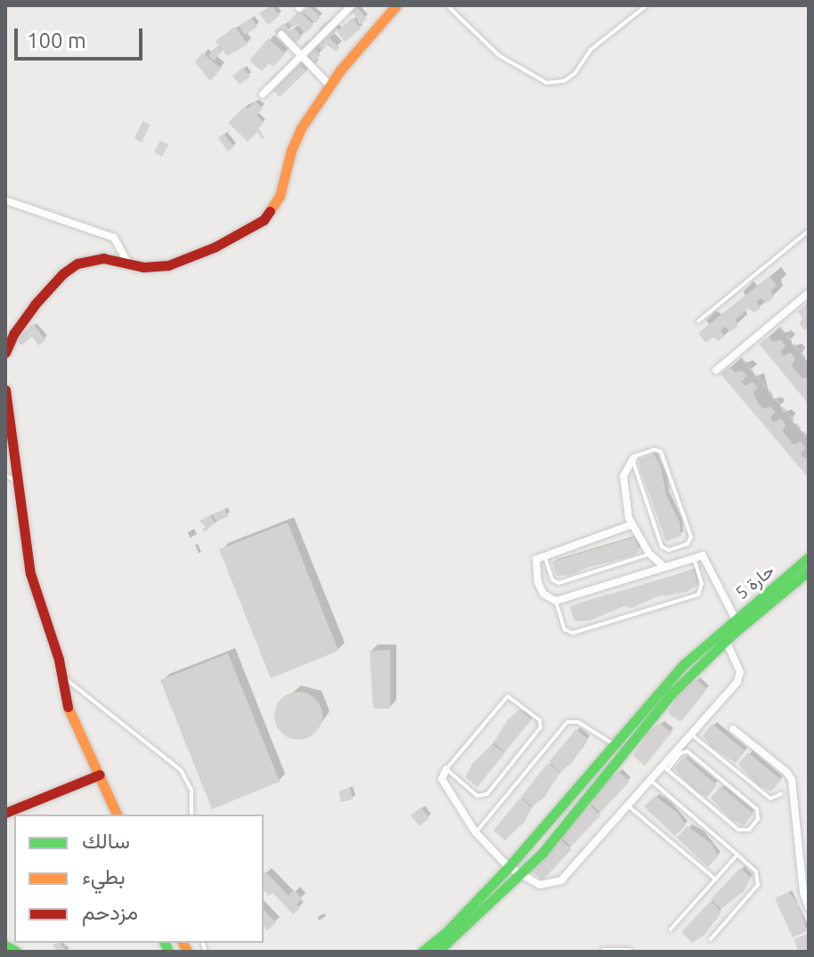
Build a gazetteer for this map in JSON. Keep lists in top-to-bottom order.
{
  "streets": {
    "street": ["حارة 5"]
  },
  "legend": ["سالك", "بطيء", "مزدحم"],
  "scale_bar": "100 m"
}
